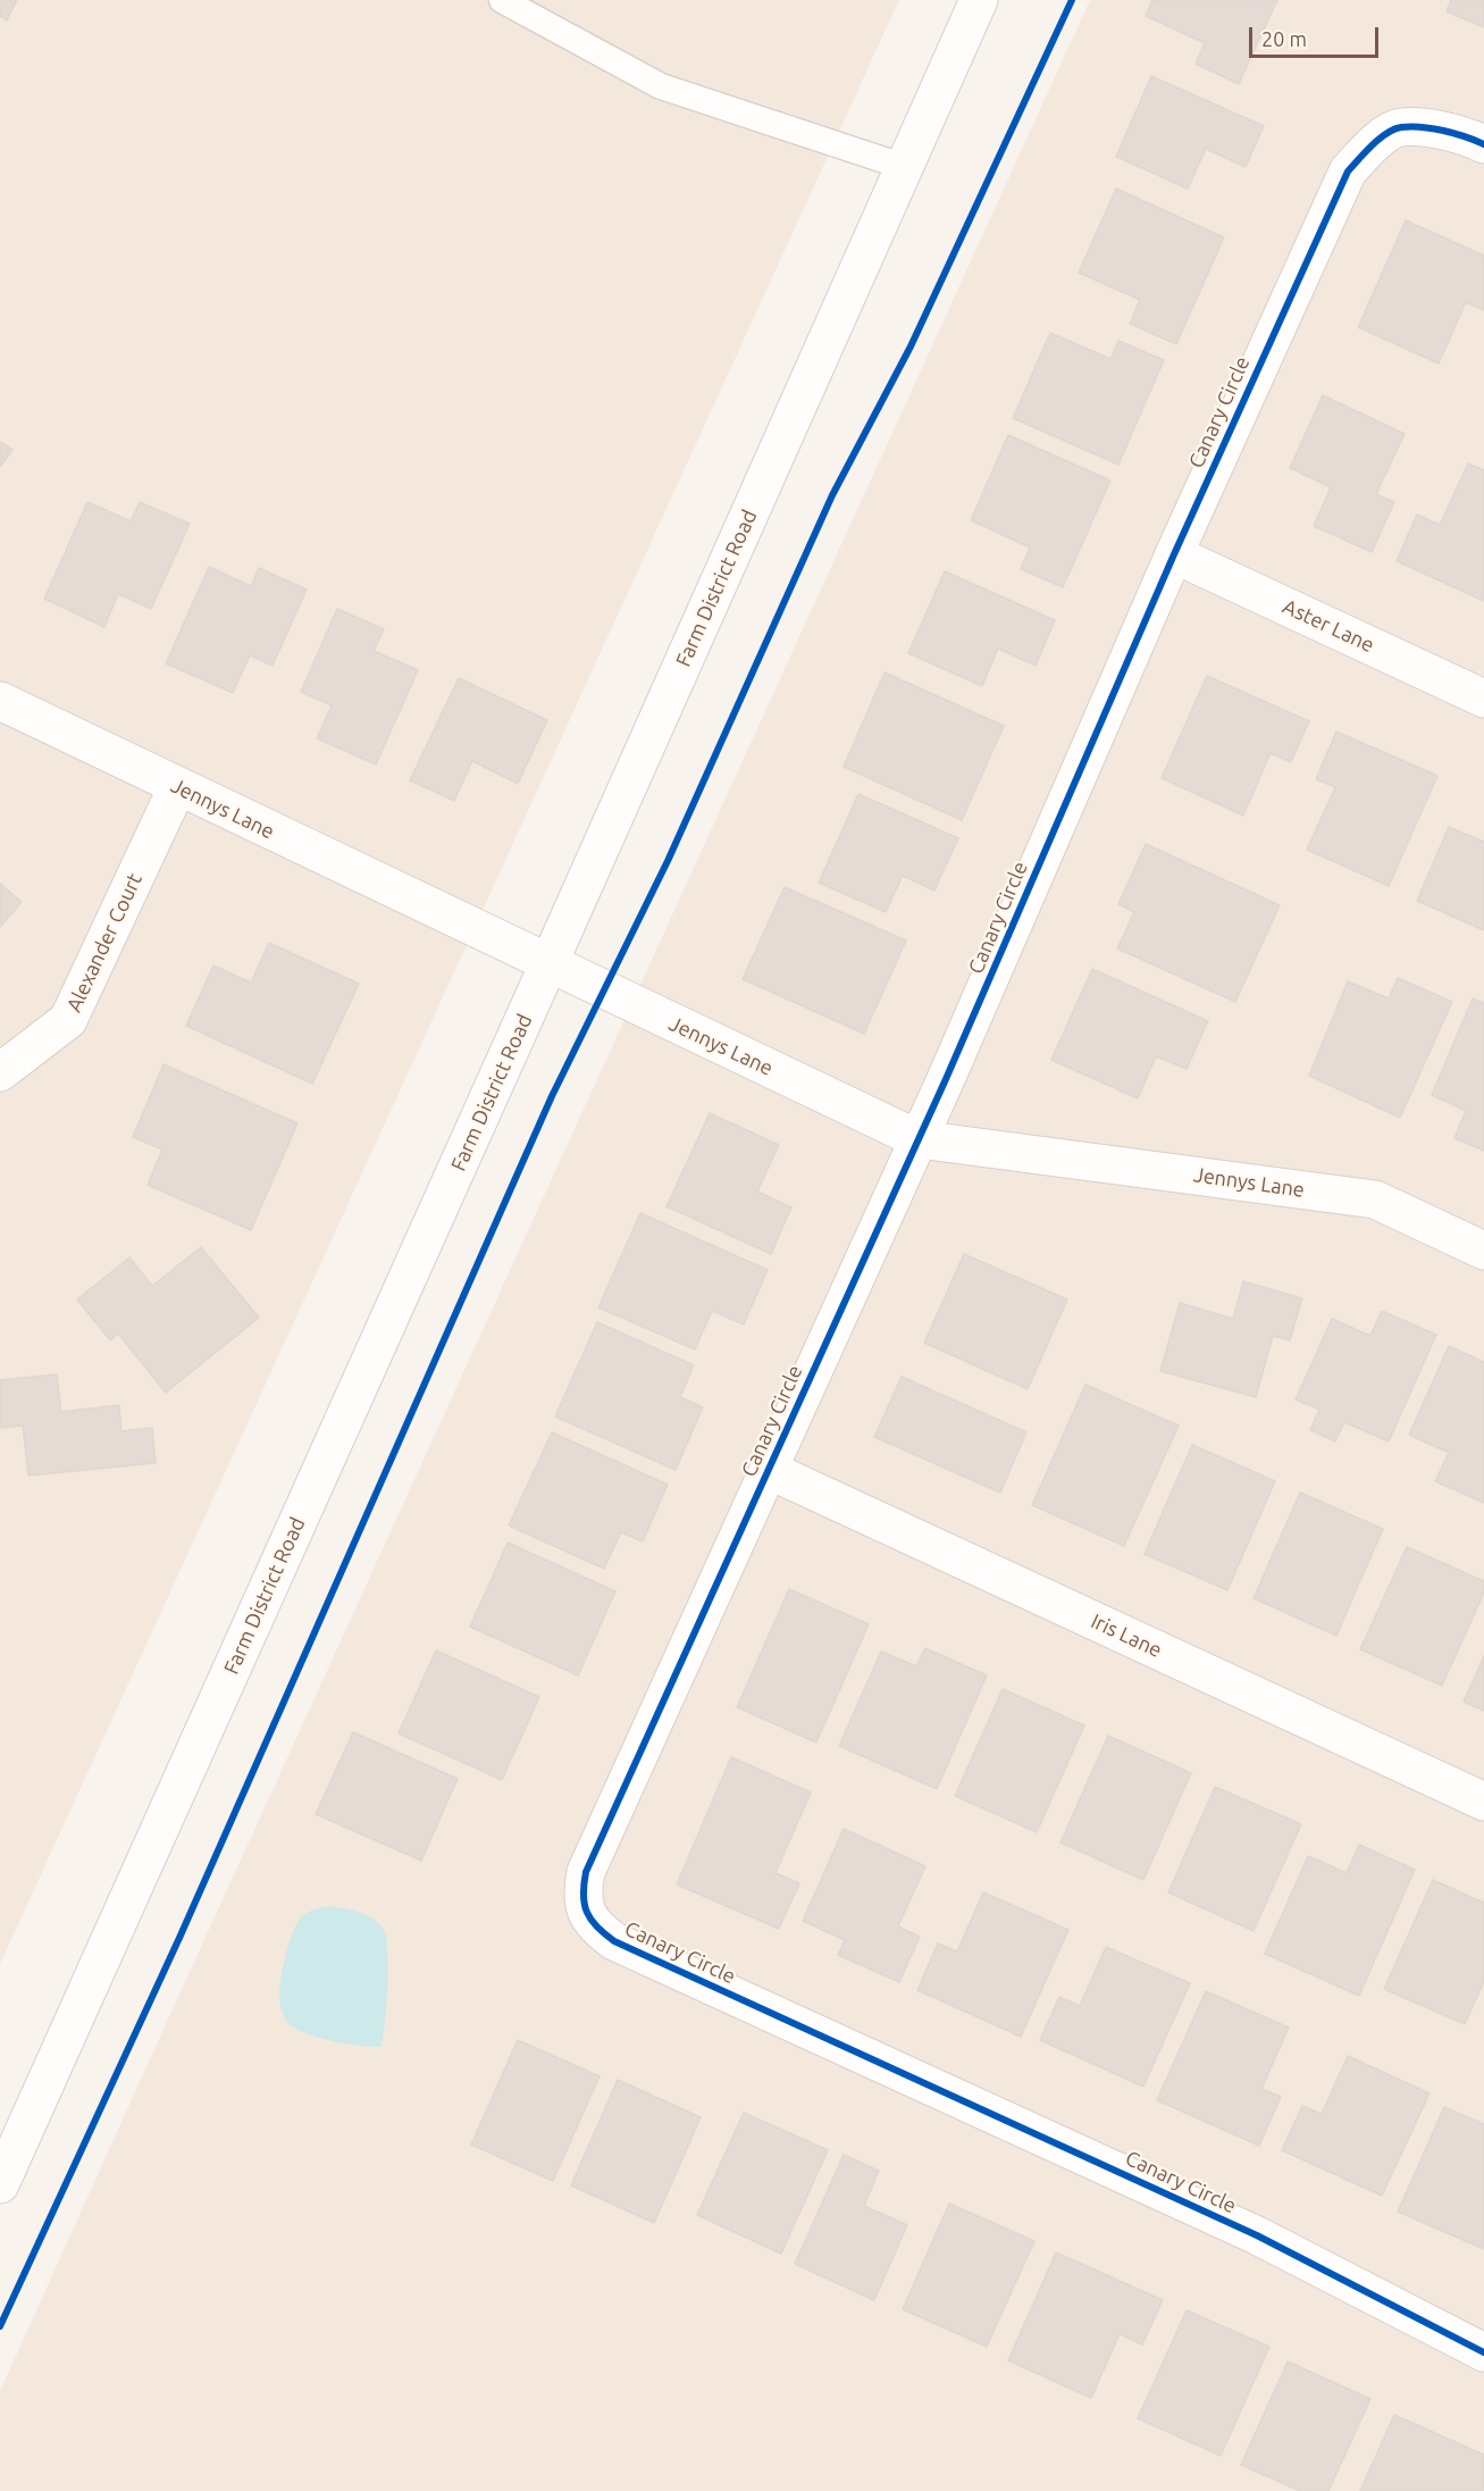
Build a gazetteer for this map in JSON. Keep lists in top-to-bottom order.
{
  "streets": {
    "street": [
      "Canary Circle",
      "Farm District Road",
      "Aster Lane",
      "Jennys Lane",
      "Alexander Court",
      "Iris Lane"
    ]
  },
  "crossings": [
    ["Canary Circle", "Aster Lane"],
    ["Canary Circle", "Jennys Lane"],
    ["Canary Circle", "Iris Lane"],
    ["Farm District Road", "Jennys Lane"],
    ["Jennys Lane", "Alexander Court"]
  ],
  "scale_bar": "20 m"
}
